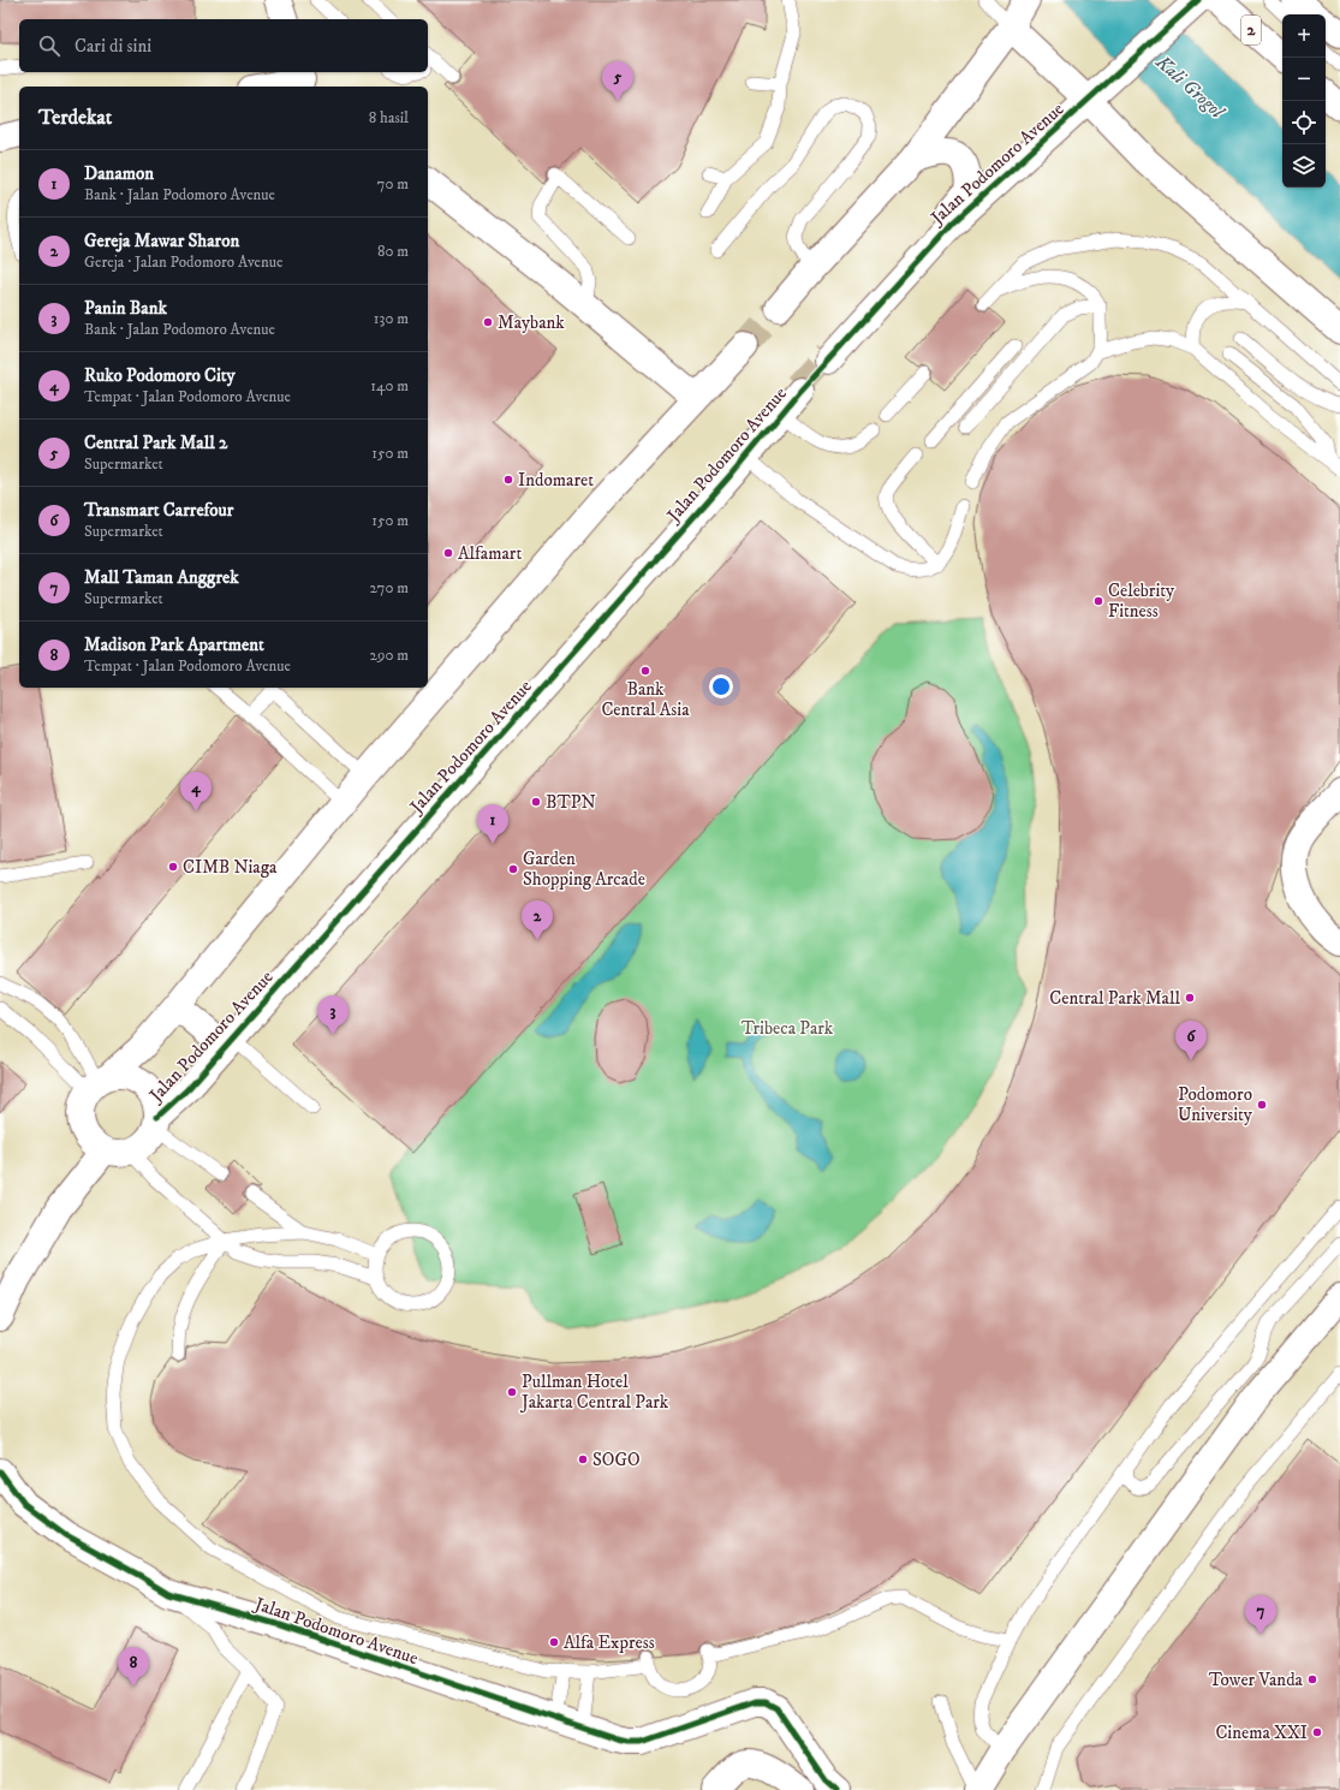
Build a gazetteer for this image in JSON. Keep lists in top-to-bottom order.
{
  "streets": {
    "main road": ["2", "Jalan Podomoro Avenue"]
  },
  "water": ["Kali Grogol"],
  "parks": ["Tribeca Park"],
  "places": [
    "Maybank",
    "Indomaret",
    "Alfamart",
    "Celebrity Fitness",
    "Bank Central Asia",
    "BTPN",
    "CIMB Niaga",
    "Garden Shopping Arcade",
    "Central Park Mall",
    "Podomoro University",
    "Pullman Hotel Jakarta Central Park",
    "SOGO",
    "Alfa Express",
    "Tower Vanda",
    "Cinema XXI"
  ],
  "page": {
    "map_buttons": ["+", "−"],
    "search": "Cari di sini",
    "pins": [
      "5",
      "4",
      "1",
      "2",
      "3",
      "6",
      "7",
      "8"
    ],
    "heading": ["Terdekat", "8 hasil"],
    "list": [
      {
        "mark": "1",
        "name": "Danamon",
        "note": "Bank · Jalan Podomoro Avenue",
        "value": "70 m"
      },
      {
        "mark": "2",
        "name": "Gereja Mawar Sharon",
        "note": "Gereja · Jalan Podomoro Avenue",
        "value": "80 m"
      },
      {
        "mark": "3",
        "name": "Panin Bank",
        "note": "Bank · Jalan Podomoro Avenue",
        "value": "130 m"
      },
      {
        "mark": "4",
        "name": "Ruko Podomoro City",
        "note": "Tempat · Jalan Podomoro Avenue",
        "value": "140 m"
      },
      {
        "mark": "5",
        "name": "Central Park Mall 2",
        "note": "Supermarket",
        "value": "150 m"
      },
      {
        "mark": "6",
        "name": "Transmart Carrefour",
        "note": "Supermarket",
        "value": "150 m"
      },
      {
        "mark": "7",
        "name": "Mall Taman Anggrek",
        "note": "Supermarket",
        "value": "270 m"
      },
      {
        "mark": "8",
        "name": "Madison Park Apartment",
        "note": "Tempat · Jalan Podomoro Avenue",
        "value": "290 m"
      }
    ]
  }
}
